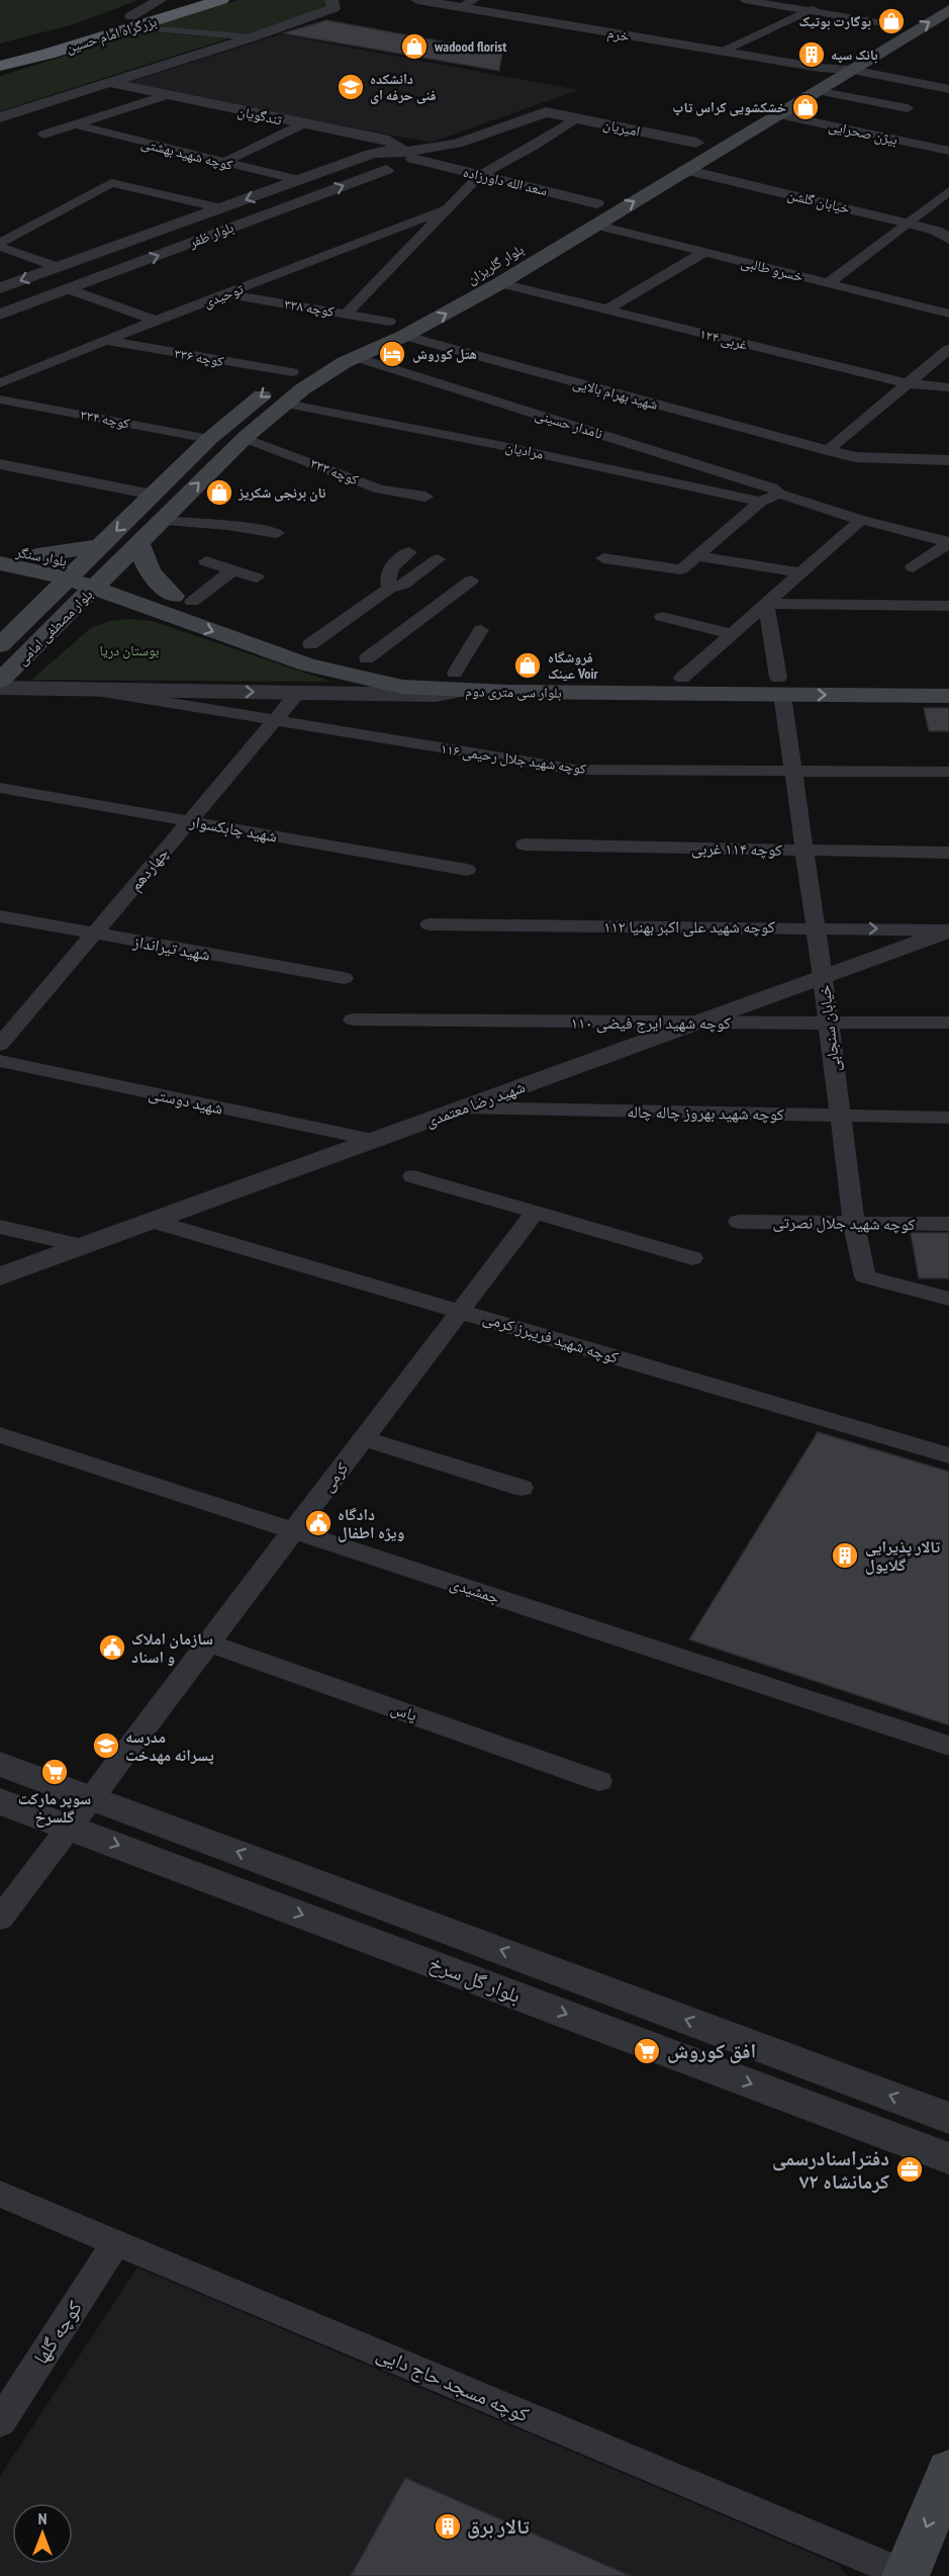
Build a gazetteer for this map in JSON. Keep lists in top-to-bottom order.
{
  "streets": {
    "highway": ["بزرگراه امام حسین"],
    "main road": [
      "بلوار گلریزان",
      "بلوار سنگر",
      "بلوار مصطفی امامی",
      "بلوار سی متری دوم"
    ],
    "street": [
      "خرم",
      "تندگویان",
      "امیریان",
      "بیژن صحرایی",
      "کوچه شهید بهشتی",
      "سعد الله داورزاده",
      "خیابان گلشن",
      "بلوار ظفر",
      "خسرو طالبی",
      "توحیدی",
      "کوچه ۳۳۸",
      "۱۲۴ غربی",
      "کوچه ۳۳۶",
      "شهید بهرام بالایی",
      "کوچه ۳۳۴",
      "نامدار حسینی",
      "مرادیان",
      "کوچه ۳۳۳",
      "کوچه شهید جلال رحیمی ۱۱۶",
      "شهید چابکسوار",
      "کوچه ۱۱۴ غربی",
      "چهاردهم",
      "کوچه شهید علی اکبر بهنیا ۱۱۲",
      "شهید تیرانداز",
      "کوچه شهید ایرج فیضی ۱۱۰",
      "خیابان سنجابی",
      "شهید دوستی",
      "شهید رضا معتمدی",
      "کوچه شهید بهروز چاله چاله",
      "کوچه شهید جلال نصرتی",
      "کوچه شهید فریبرز کرمی",
      "کرمی",
      "جمشیدی",
      "یاس",
      "بلوار گل سرخ",
      "کوچه گلها",
      "کوچه مسجد حاج دایی"
    ]
  },
  "crossings": [
    ["خرم", "بلوار گلریزان"],
    ["تندگویان", "سعد الله داورزاده"],
    ["تندگویان", "بلوار ظفر"],
    ["امیریان", "بلوار ظفر"],
    ["بیژن صحرایی", "بلوار گلریزان"],
    ["کوچه شهید بهشتی", "بلوار ظفر"],
    ["سعد الله داورزاده", "بلوار ظفر"],
    ["خیابان گلشن", "بلوار گلریزان"],
    ["بلوار گلریزان", "خسرو طالبی"],
    ["بلوار گلریزان", "کوچه ۳۳۸"],
    ["بلوار گلریزان", "۱۲۴ غربی"],
    ["بلوار گلریزان", "کوچه ۳۳۶"],
    ["بلوار گلریزان", "شهید بهرام بالایی"],
    ["بلوار گلریزان", "کوچه ۳۳۴"],
    ["بلوار گلریزان", "نامدار حسینی"],
    ["بلوار گلریزان", "مرادیان"],
    ["بلوار گلریزان", "کوچه ۳۳۳"],
    ["بلوار گلریزان", "بلوار سنگر"],
    ["بلوار گلریزان", "بلوار مصطفی امامی"],
    ["بلوار گلریزان", "بلوار سی متری دوم"],
    ["توحیدی", "کوچه ۳۳۸"],
    ["توحیدی", "کوچه ۳۳۶"],
    ["بلوار سنگر", "بلوار مصطفی امامی"],
    ["بلوار سنگر", "بلوار سی متری دوم"],
    ["بلوار مصطفی امامی", "بلوار سی متری دوم"],
    ["بلوار سی متری دوم", "خیابان سنجابی"],
    ["کوچه شهید جلال رحیمی ۱۱۶", "چهاردهم"],
    ["کوچه شهید جلال رحیمی ۱۱۶", "خیابان سنجابی"],
    ["شهید چابکسوار", "چهاردهم"],
    ["کوچه ۱۱۴ غربی", "خیابان سنجابی"],
    ["چهاردهم", "شهید تیرانداز"],
    ["کوچه شهید علی اکبر بهنیا ۱۱۲", "خیابان سنجابی"],
    ["کوچه شهید علی اکبر بهنیا ۱۱۲", "شهید رضا معتمدی"],
    ["کوچه شهید ایرج فیضی ۱۱۰", "خیابان سنجابی"],
    ["کوچه شهید ایرج فیضی ۱۱۰", "شهید رضا معتمدی"],
    ["خیابان سنجابی", "شهید رضا معتمدی"],
    ["خیابان سنجابی", "کوچه شهید بهروز چاله چاله"],
    ["خیابان سنجابی", "کوچه شهید جلال نصرتی"],
    ["شهید دوستی", "شهید رضا معتمدی"],
    ["شهید رضا معتمدی", "کوچه شهید بهروز چاله چاله"],
    ["شهید رضا معتمدی", "کوچه شهید فریبرز کرمی"],
    ["کوچه شهید فریبرز کرمی", "کرمی"],
    ["کرمی", "جمشیدی"],
    ["کرمی", "یاس"],
    ["کرمی", "بلوار گل سرخ"],
    ["کوچه گلها", "کوچه مسجد حاج دایی"]
  ],
  "parks": ["بوستان دریا"],
  "places": {
    "shop": [
      "بوگارت بوتیک",
      "wadood florist",
      "خشکشویی کراس تاپ",
      "نان برنجی شکریز",
      "فروشگاه عینک Voir"
    ],
    "building": ["بانک سپه", "تالار پذیرایی گلایول", "تالار برق"],
    "school or university": ["دانشکده فنی حرفه ای", "مدرسه پسرانه مهدخت"],
    "hotel": ["هتل کوروش"],
    "public building": ["دادگاه ویژه اطفال", "سازمان املاک و اسناد"],
    "supermarket": ["سوپر مارکت گلسرخ", "افق کوروش"],
    "office": ["دفتراسنادرسمی ۷۲ کرمانشاه"]
  },
  "north": "top"
}
